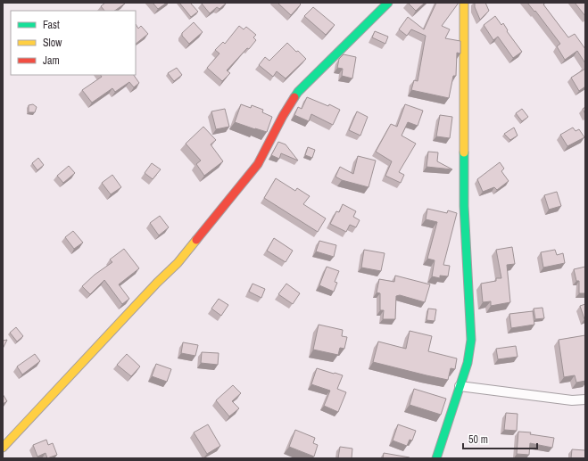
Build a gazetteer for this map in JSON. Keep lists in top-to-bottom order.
{
  "legend": ["Fast", "Slow", "Jam"],
  "scale_bar": "50 m"
}
